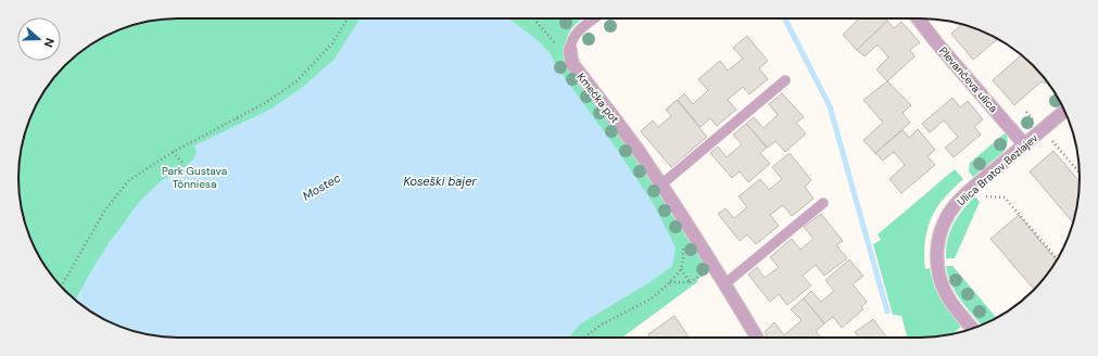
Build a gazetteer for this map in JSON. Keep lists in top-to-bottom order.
{
  "streets": {
    "street": ["Plevančeva ulica", "Kmečka pot", "Ulica Bratov Bezlajev"]
  },
  "crossings": [
    ["Plevančeva ulica", "Ulica Bratov Bezlajev"]
  ],
  "water": ["Koseški bajer", "Mostec"],
  "parks": ["Park Gustava Tönniesa"],
  "north": "right"
}
